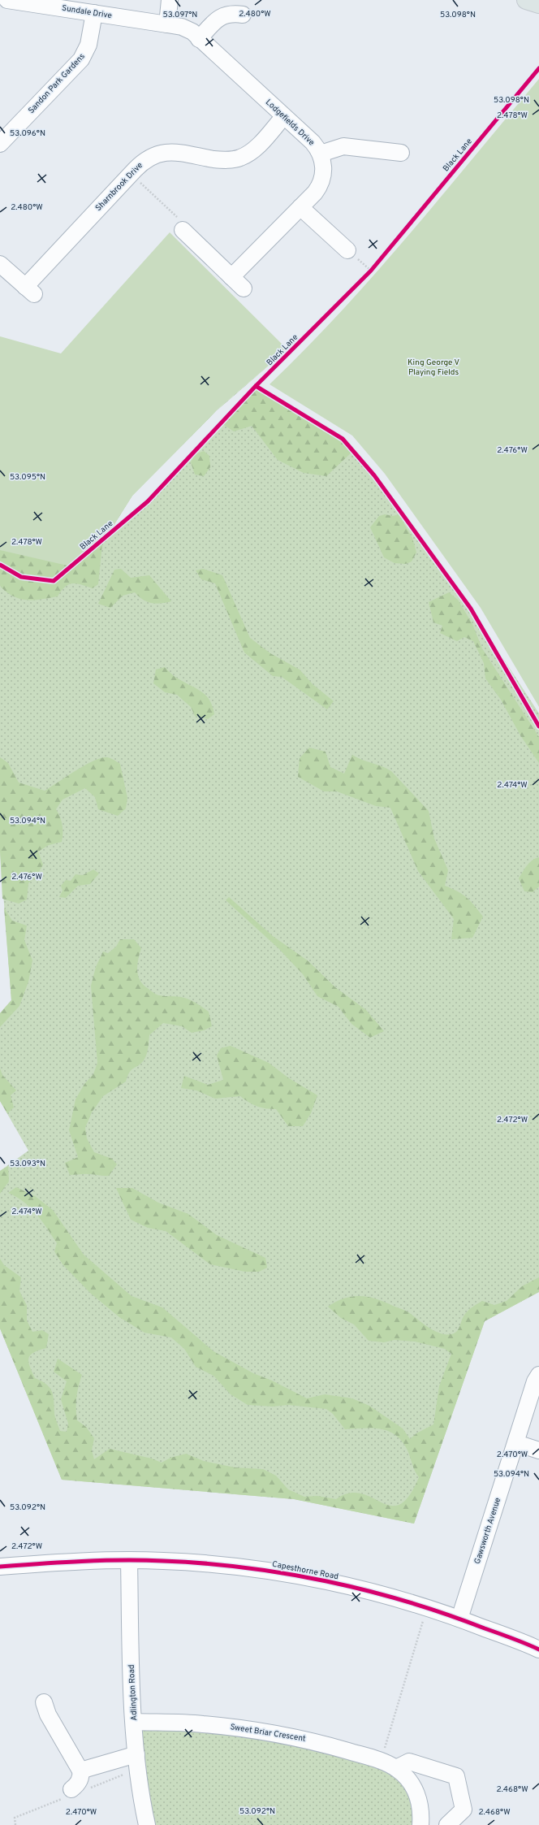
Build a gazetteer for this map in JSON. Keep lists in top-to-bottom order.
{
  "streets": {
    "street": [
      "Sundale Drive",
      "Sandon Park Gardens",
      "Lodgefields Drive",
      "Sharnbrook Drive",
      "Gawsworth Avenue",
      "Capesthorne Road",
      "Adlington Road",
      "Sweet Briar Crescent"
    ],
    "cycle path": ["Black Lane"]
  },
  "crossings": [
    ["Sundale Drive", "Sandon Park Gardens"],
    ["Sundale Drive", "Lodgefields Drive"],
    ["Lodgefields Drive", "Sharnbrook Drive"],
    ["Gawsworth Avenue", "Capesthorne Road"],
    ["Capesthorne Road", "Adlington Road"],
    ["Adlington Road", "Sweet Briar Crescent"]
  ],
  "parks": ["King George V Playing Fields"],
  "coordinates": [
    "2.480°W",
    "53.097°N",
    "53.098°N",
    "2.478°W",
    "53.096°N",
    "2.476°W",
    "53.095°N",
    "2.474°W",
    "53.094°N",
    "2.472°W",
    "53.093°N",
    "2.470°W",
    "53.092°N",
    "2.468°W"
  ]
}
